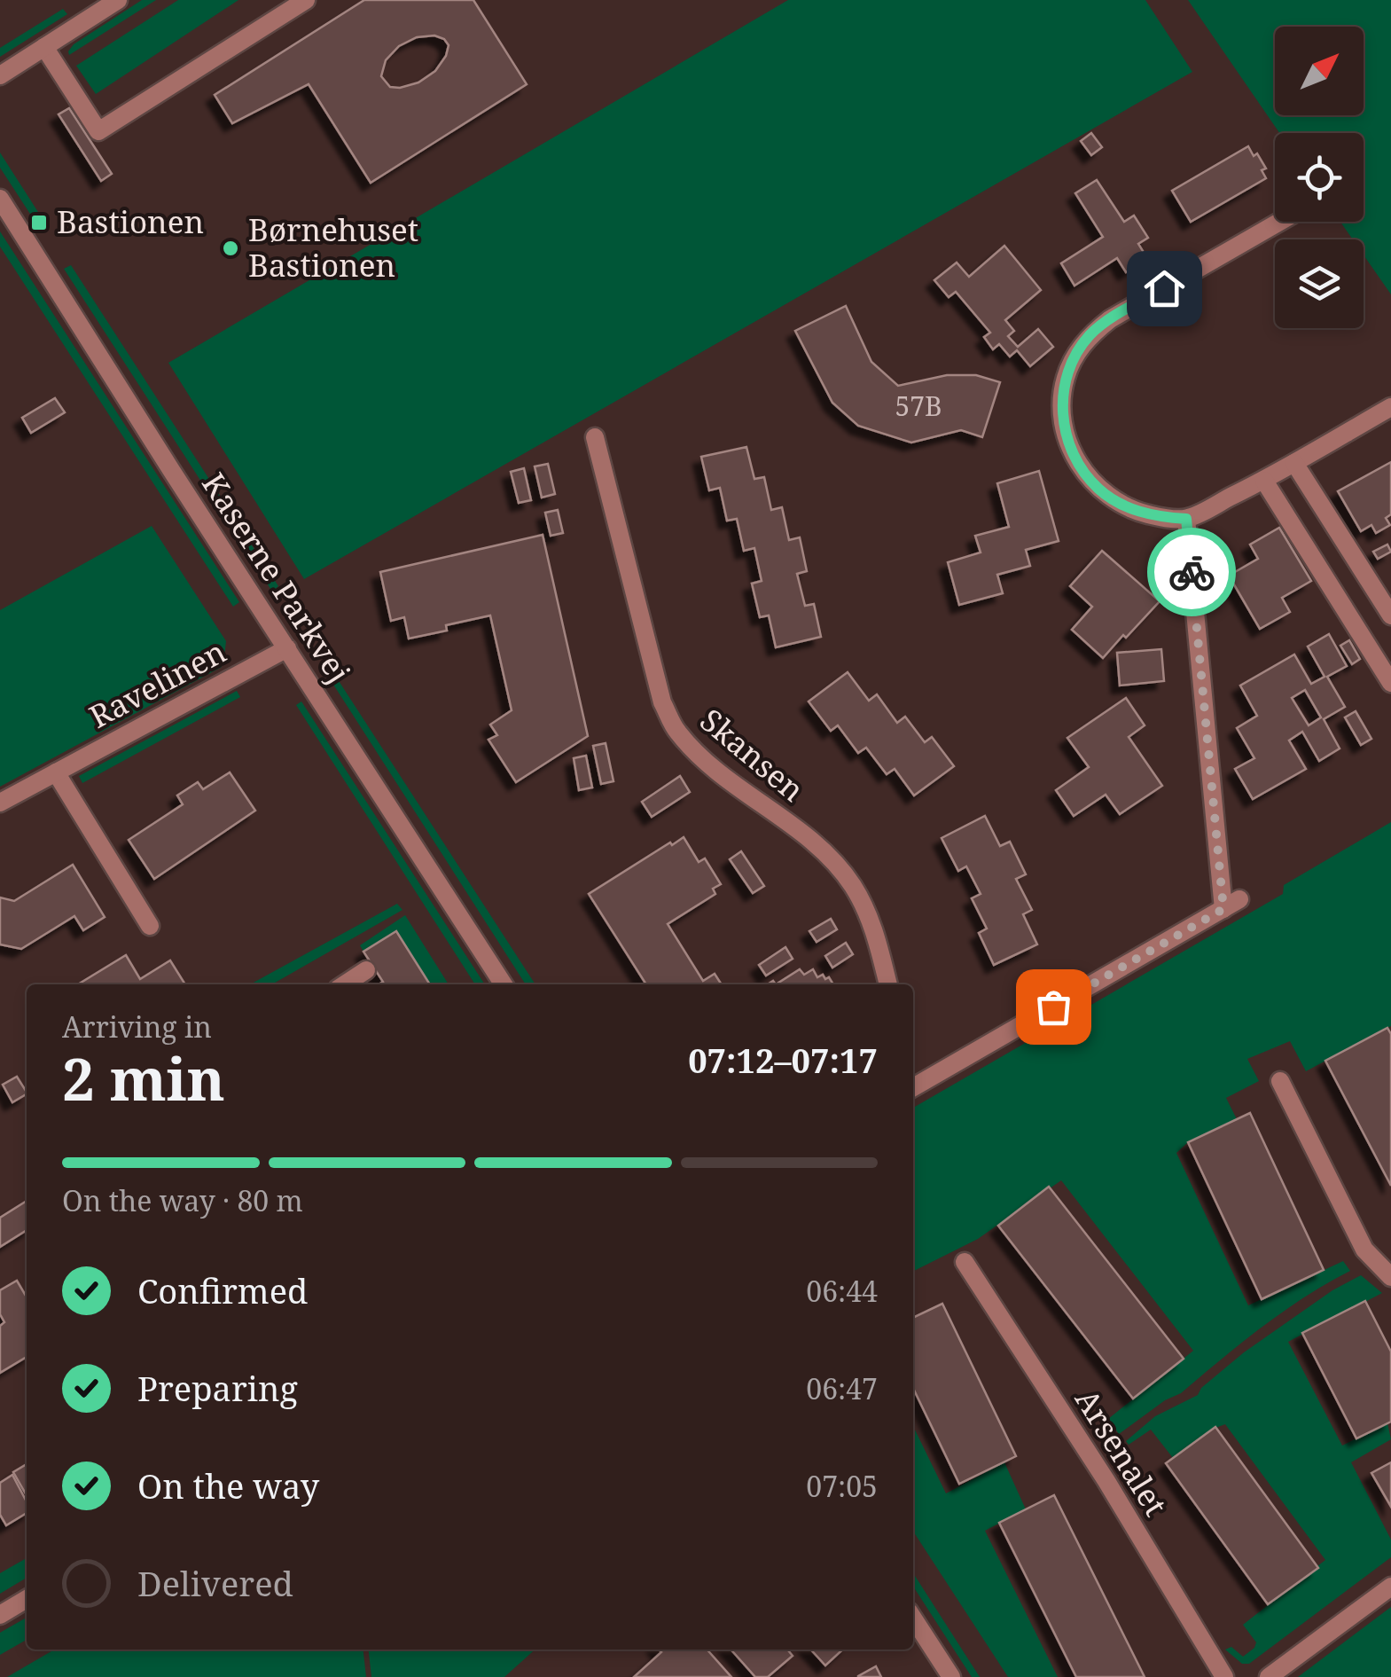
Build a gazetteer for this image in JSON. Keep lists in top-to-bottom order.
{
  "streets": {
    "street": [
      "Kaserne Parkvej",
      "Ravelinen",
      "Skansen",
      "Arsenalet"
    ]
  },
  "crossings": [
    ["Kaserne Parkvej", "Ravelinen"]
  ],
  "places": {
    "transit": ["Bastionen"],
    "other": ["Børnehuset Bastionen"]
  },
  "house_numbers": ["57B"],
  "north": "top right",
  "page": {
    "heading": ["2 min", "Arriving in", "07:12–07:17"],
    "bar": "On the way · 80 m",
    "list": [
      ["Confirmed", "06:44"],
      ["Preparing", "06:47"],
      ["On the way", "07:05"],
      "Delivered"
    ]
  }
}
